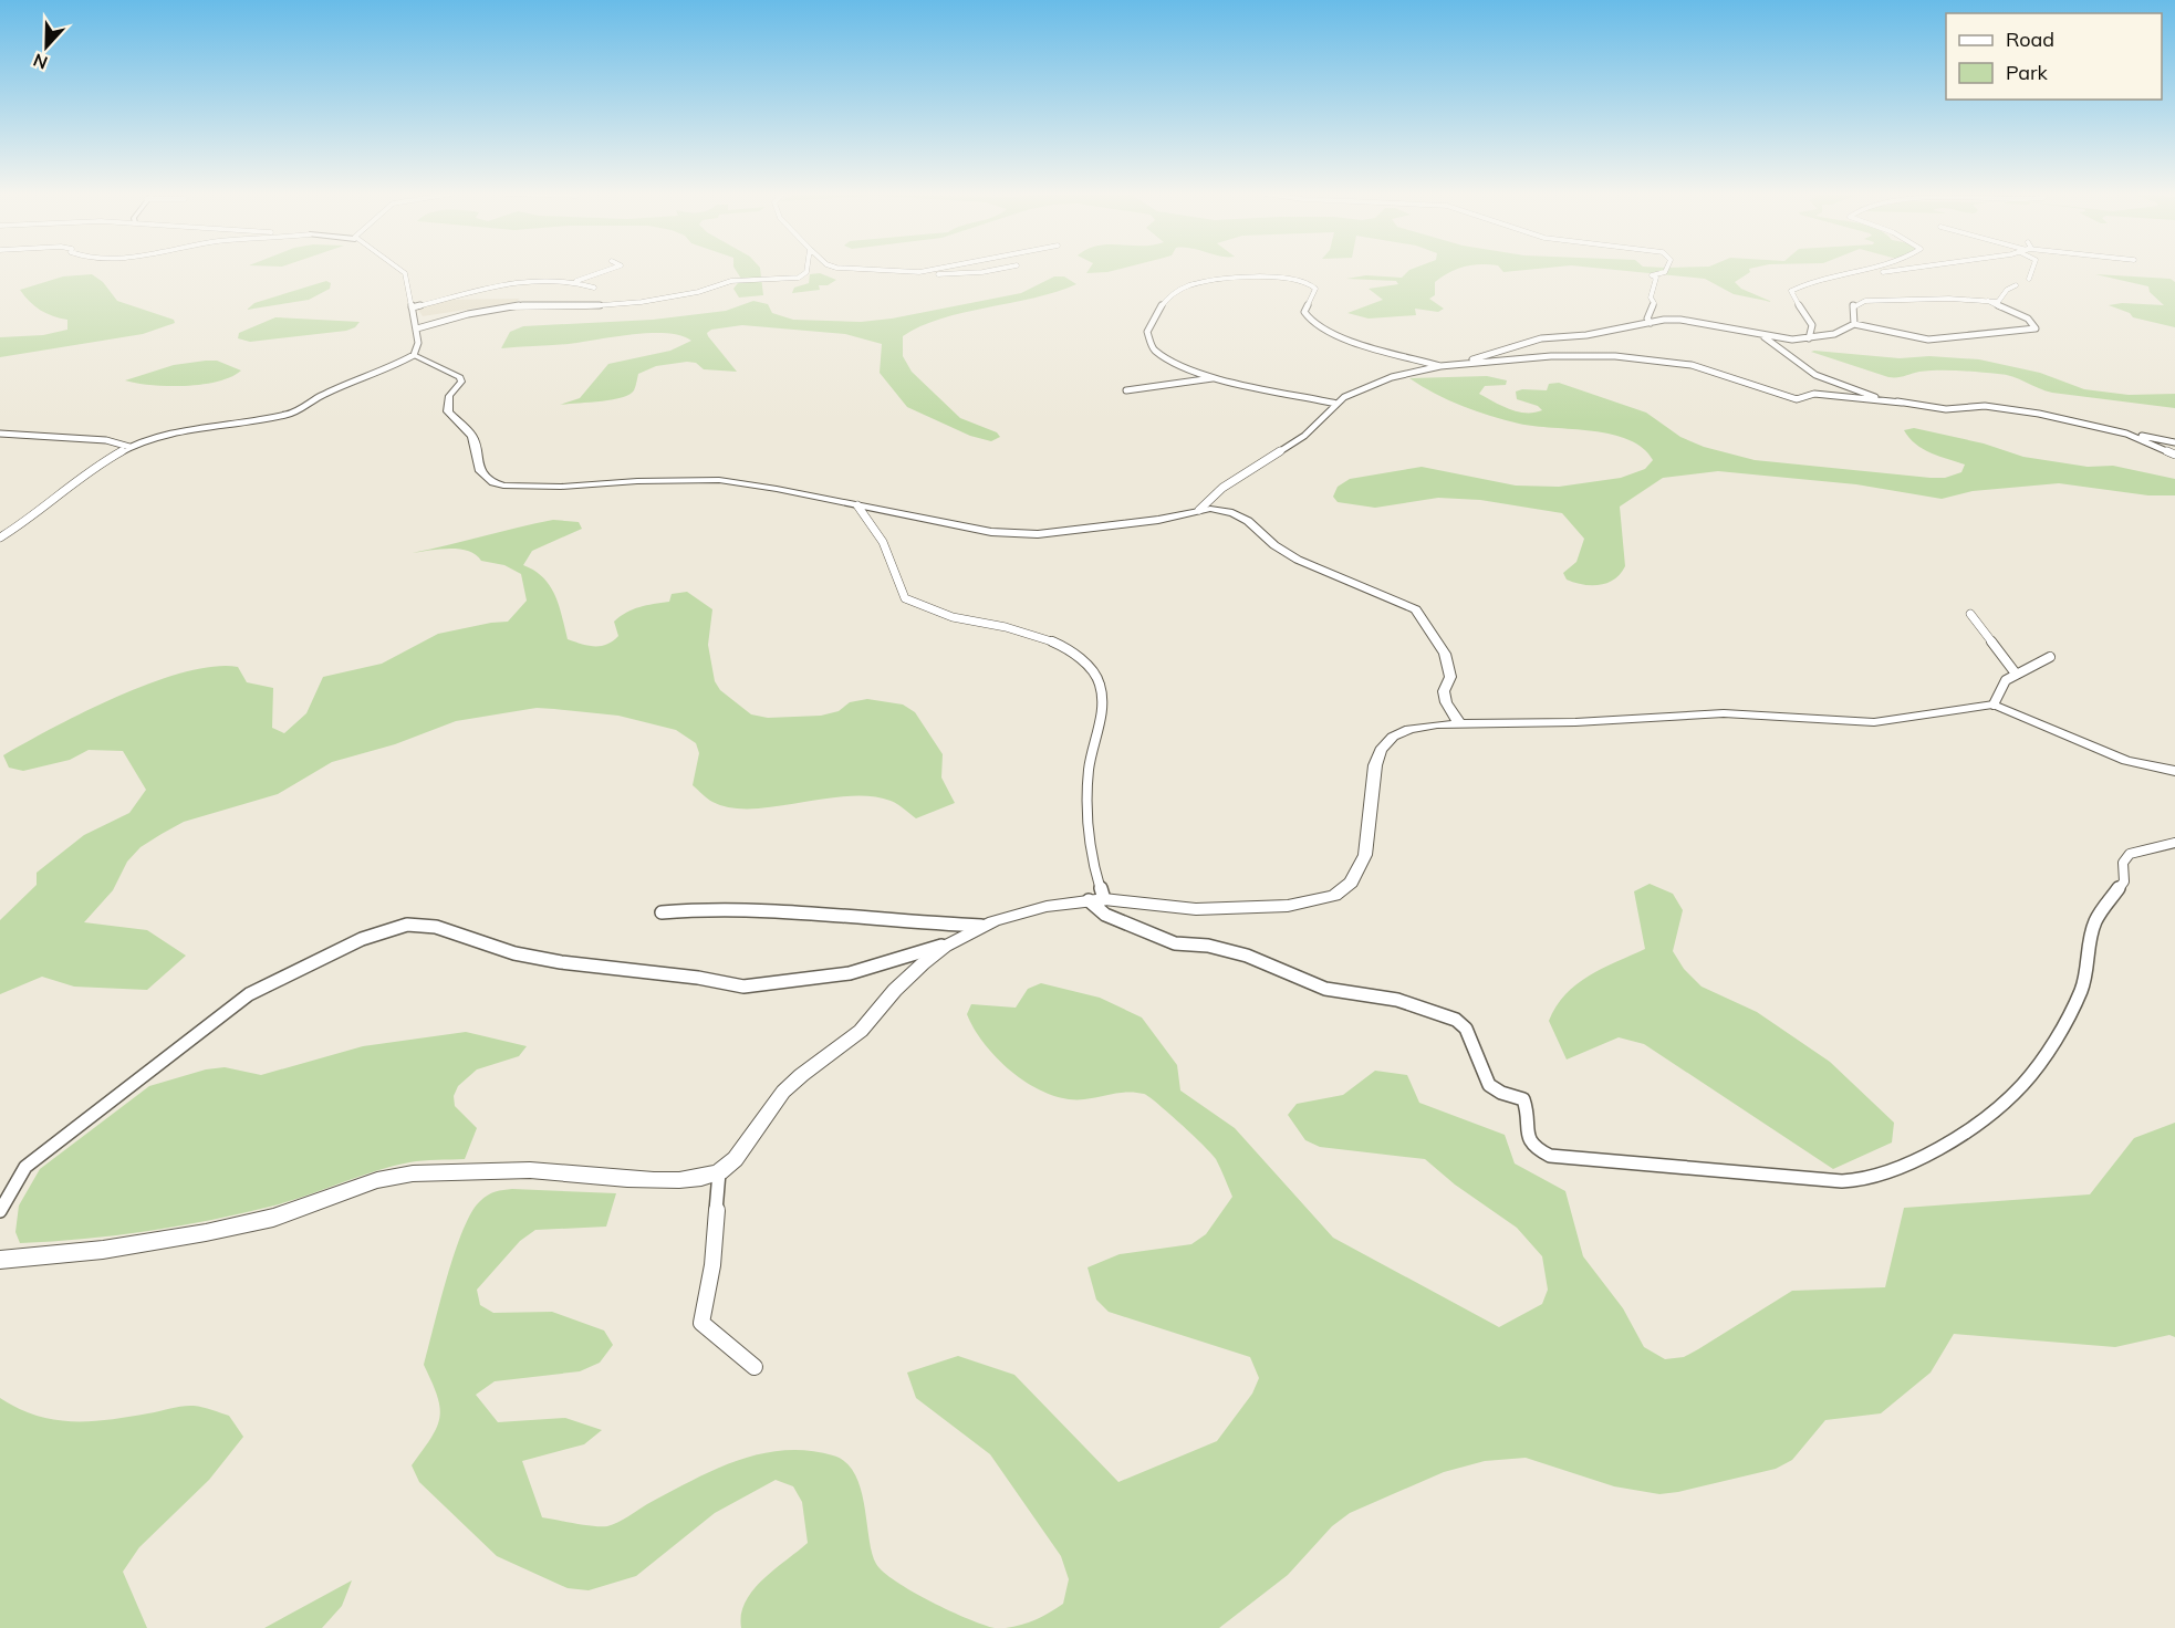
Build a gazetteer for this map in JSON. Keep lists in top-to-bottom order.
{
  "legend": ["Road", "Park"],
  "north": "bottom"
}
